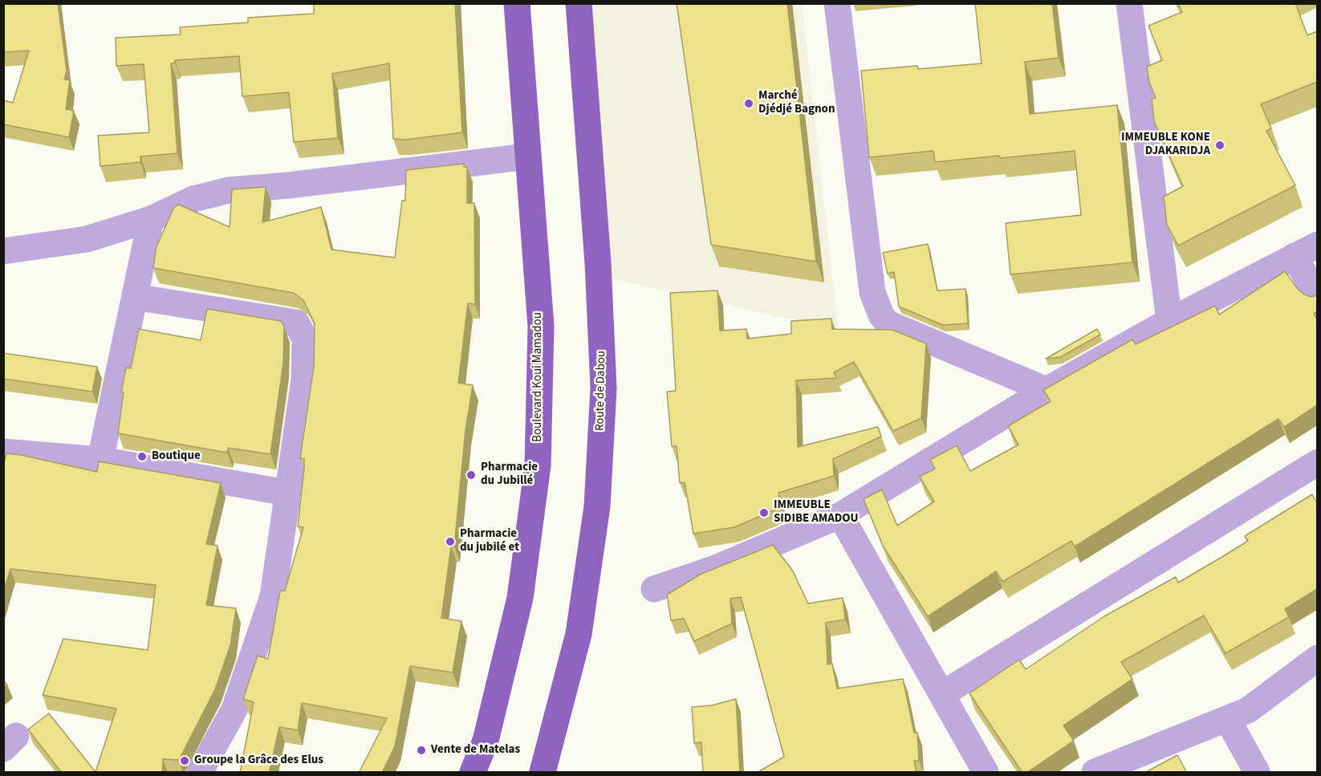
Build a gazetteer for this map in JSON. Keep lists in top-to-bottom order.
{
  "streets": {
    "main road": ["Boulevard Koui Mamadou", "Route de Dabou"]
  },
  "places": [
    "Marché Djédjé Bagnon",
    "IMMEUBLE KONE DJAKARIDJA",
    "Boutique",
    "Pharmacie du Jubillé",
    "IMMEUBLE SIDIBE AMADOU",
    "Pharmacie du jubilé et",
    "Vente de Matelas",
    "Groupe la Grâce des Elus"
  ]
}
